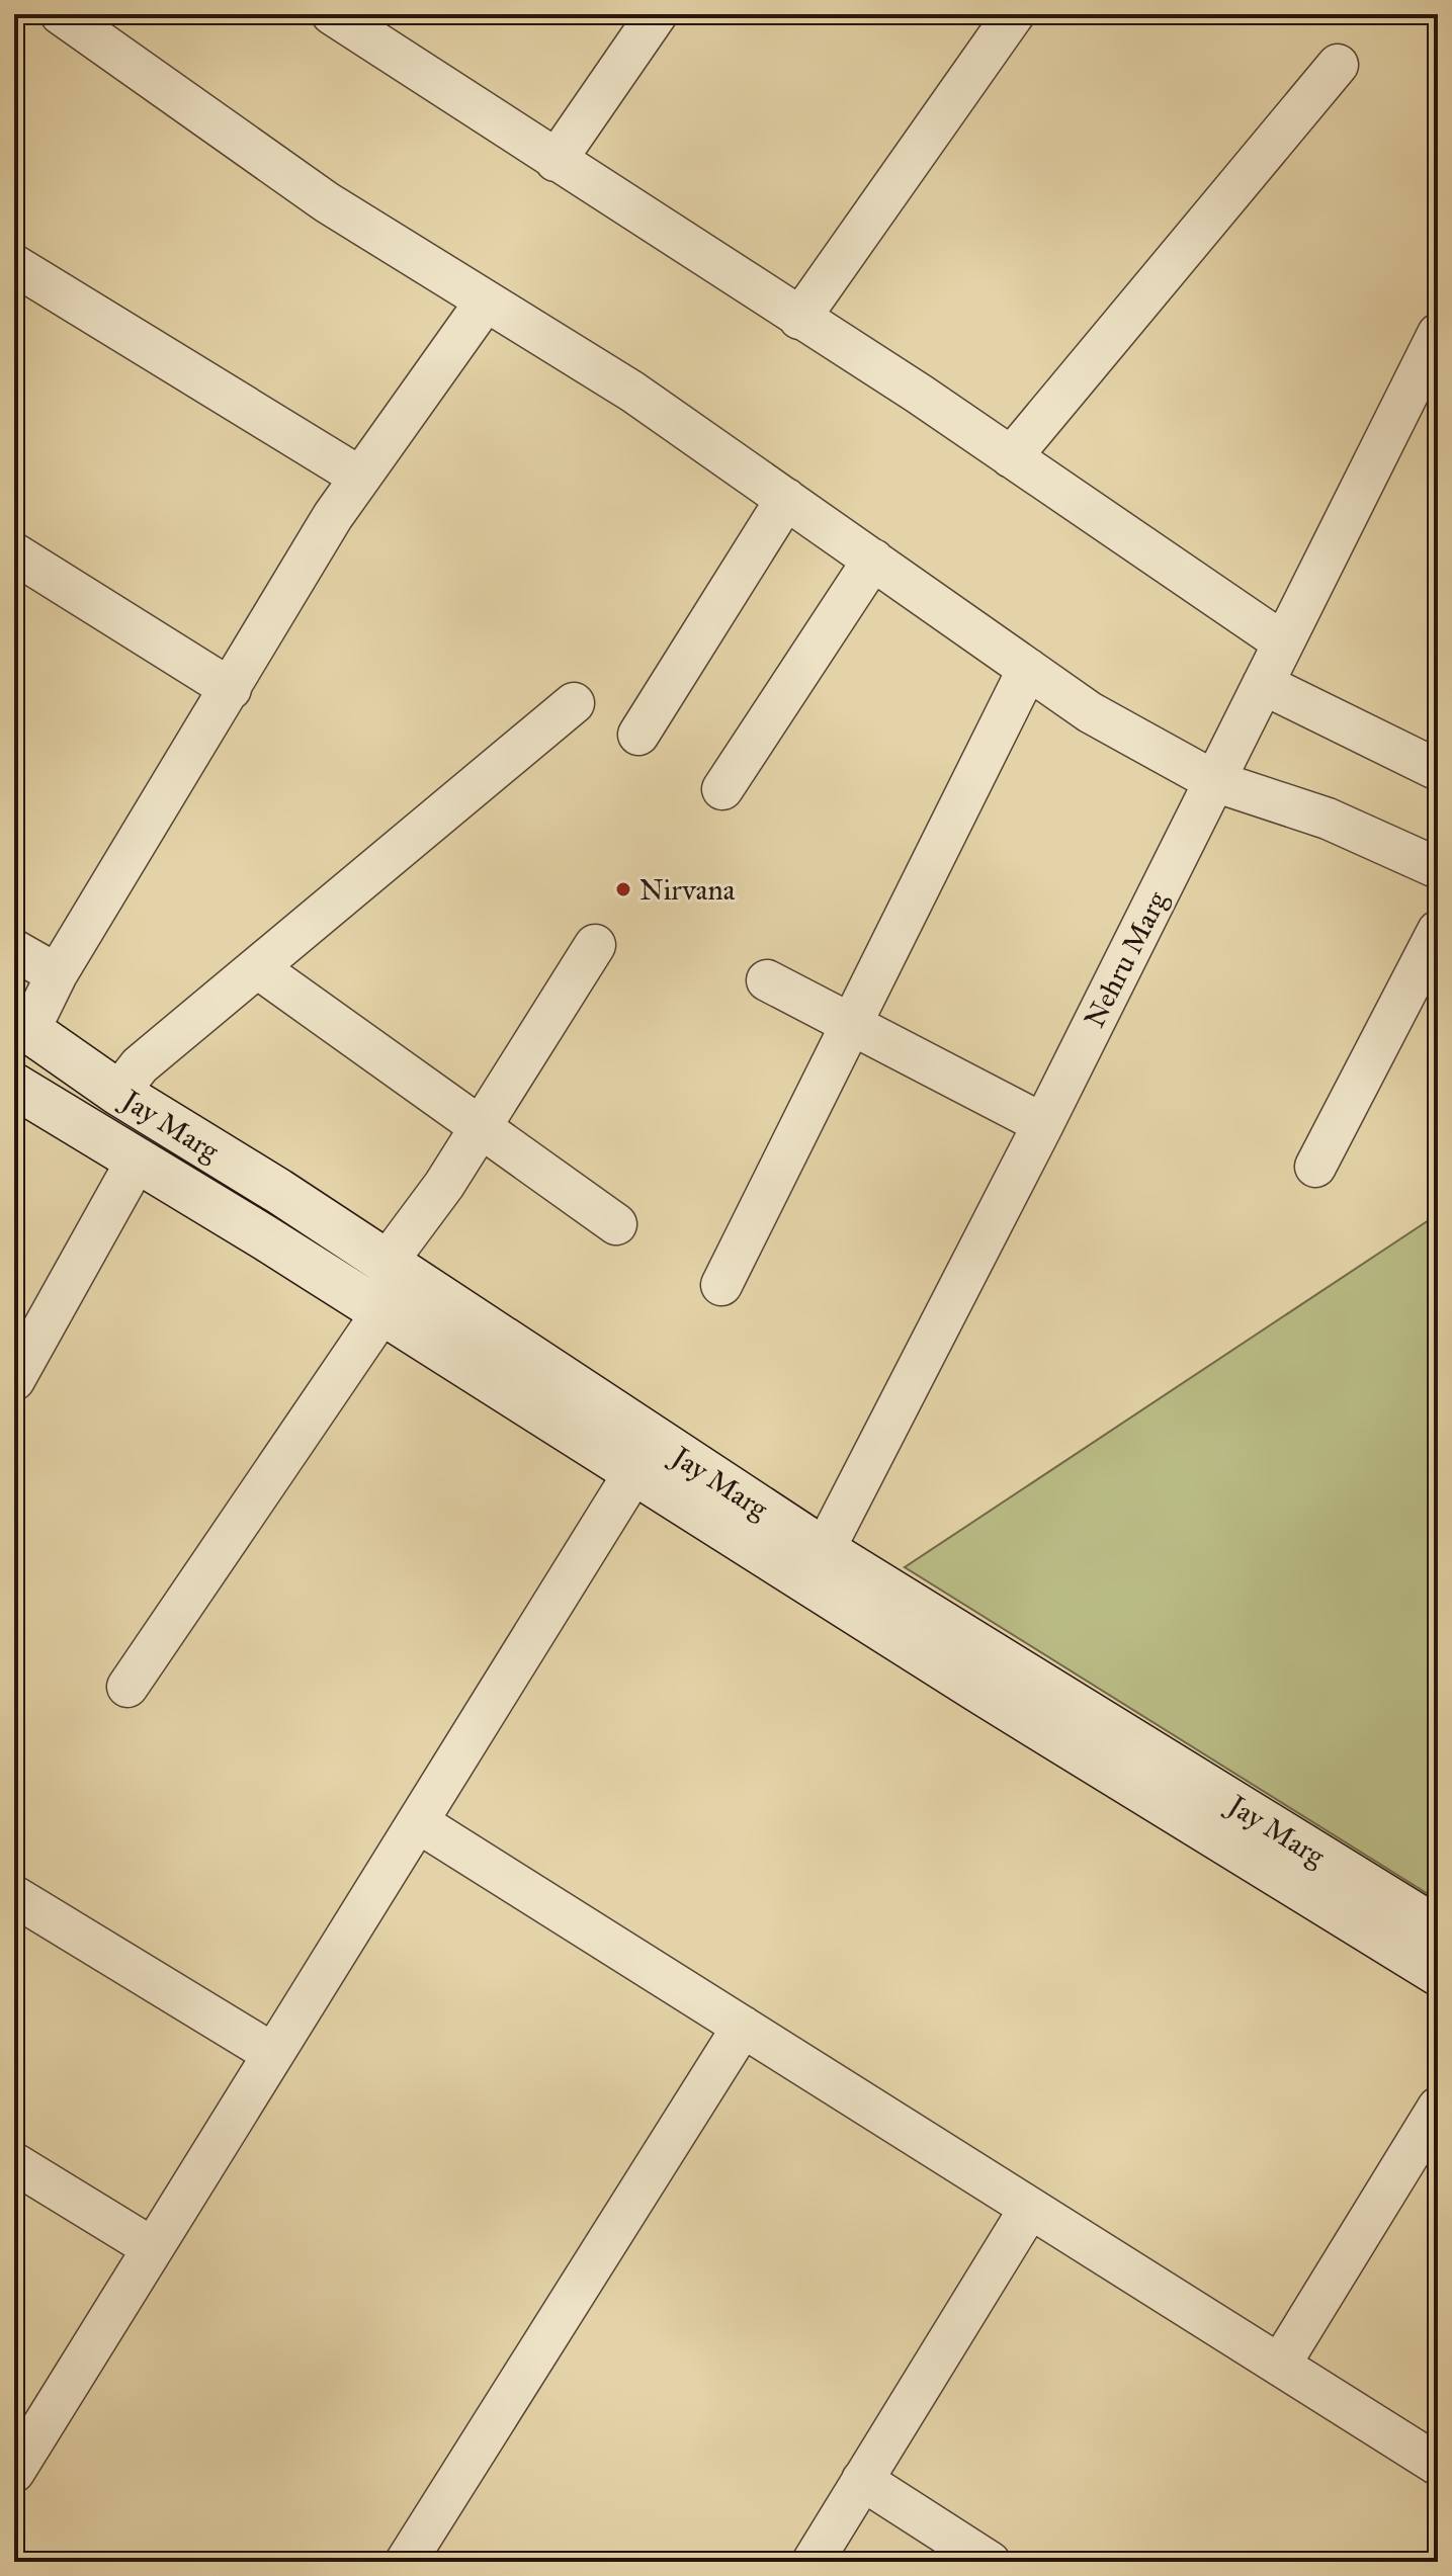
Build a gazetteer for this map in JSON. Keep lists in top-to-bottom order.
{
  "streets": {
    "main road": ["Jay Marg"],
    "street": ["Nehru Marg"]
  },
  "crossings": [
    ["Nehru Marg", "Jay Marg"]
  ],
  "places": ["Nirvana"]
}
